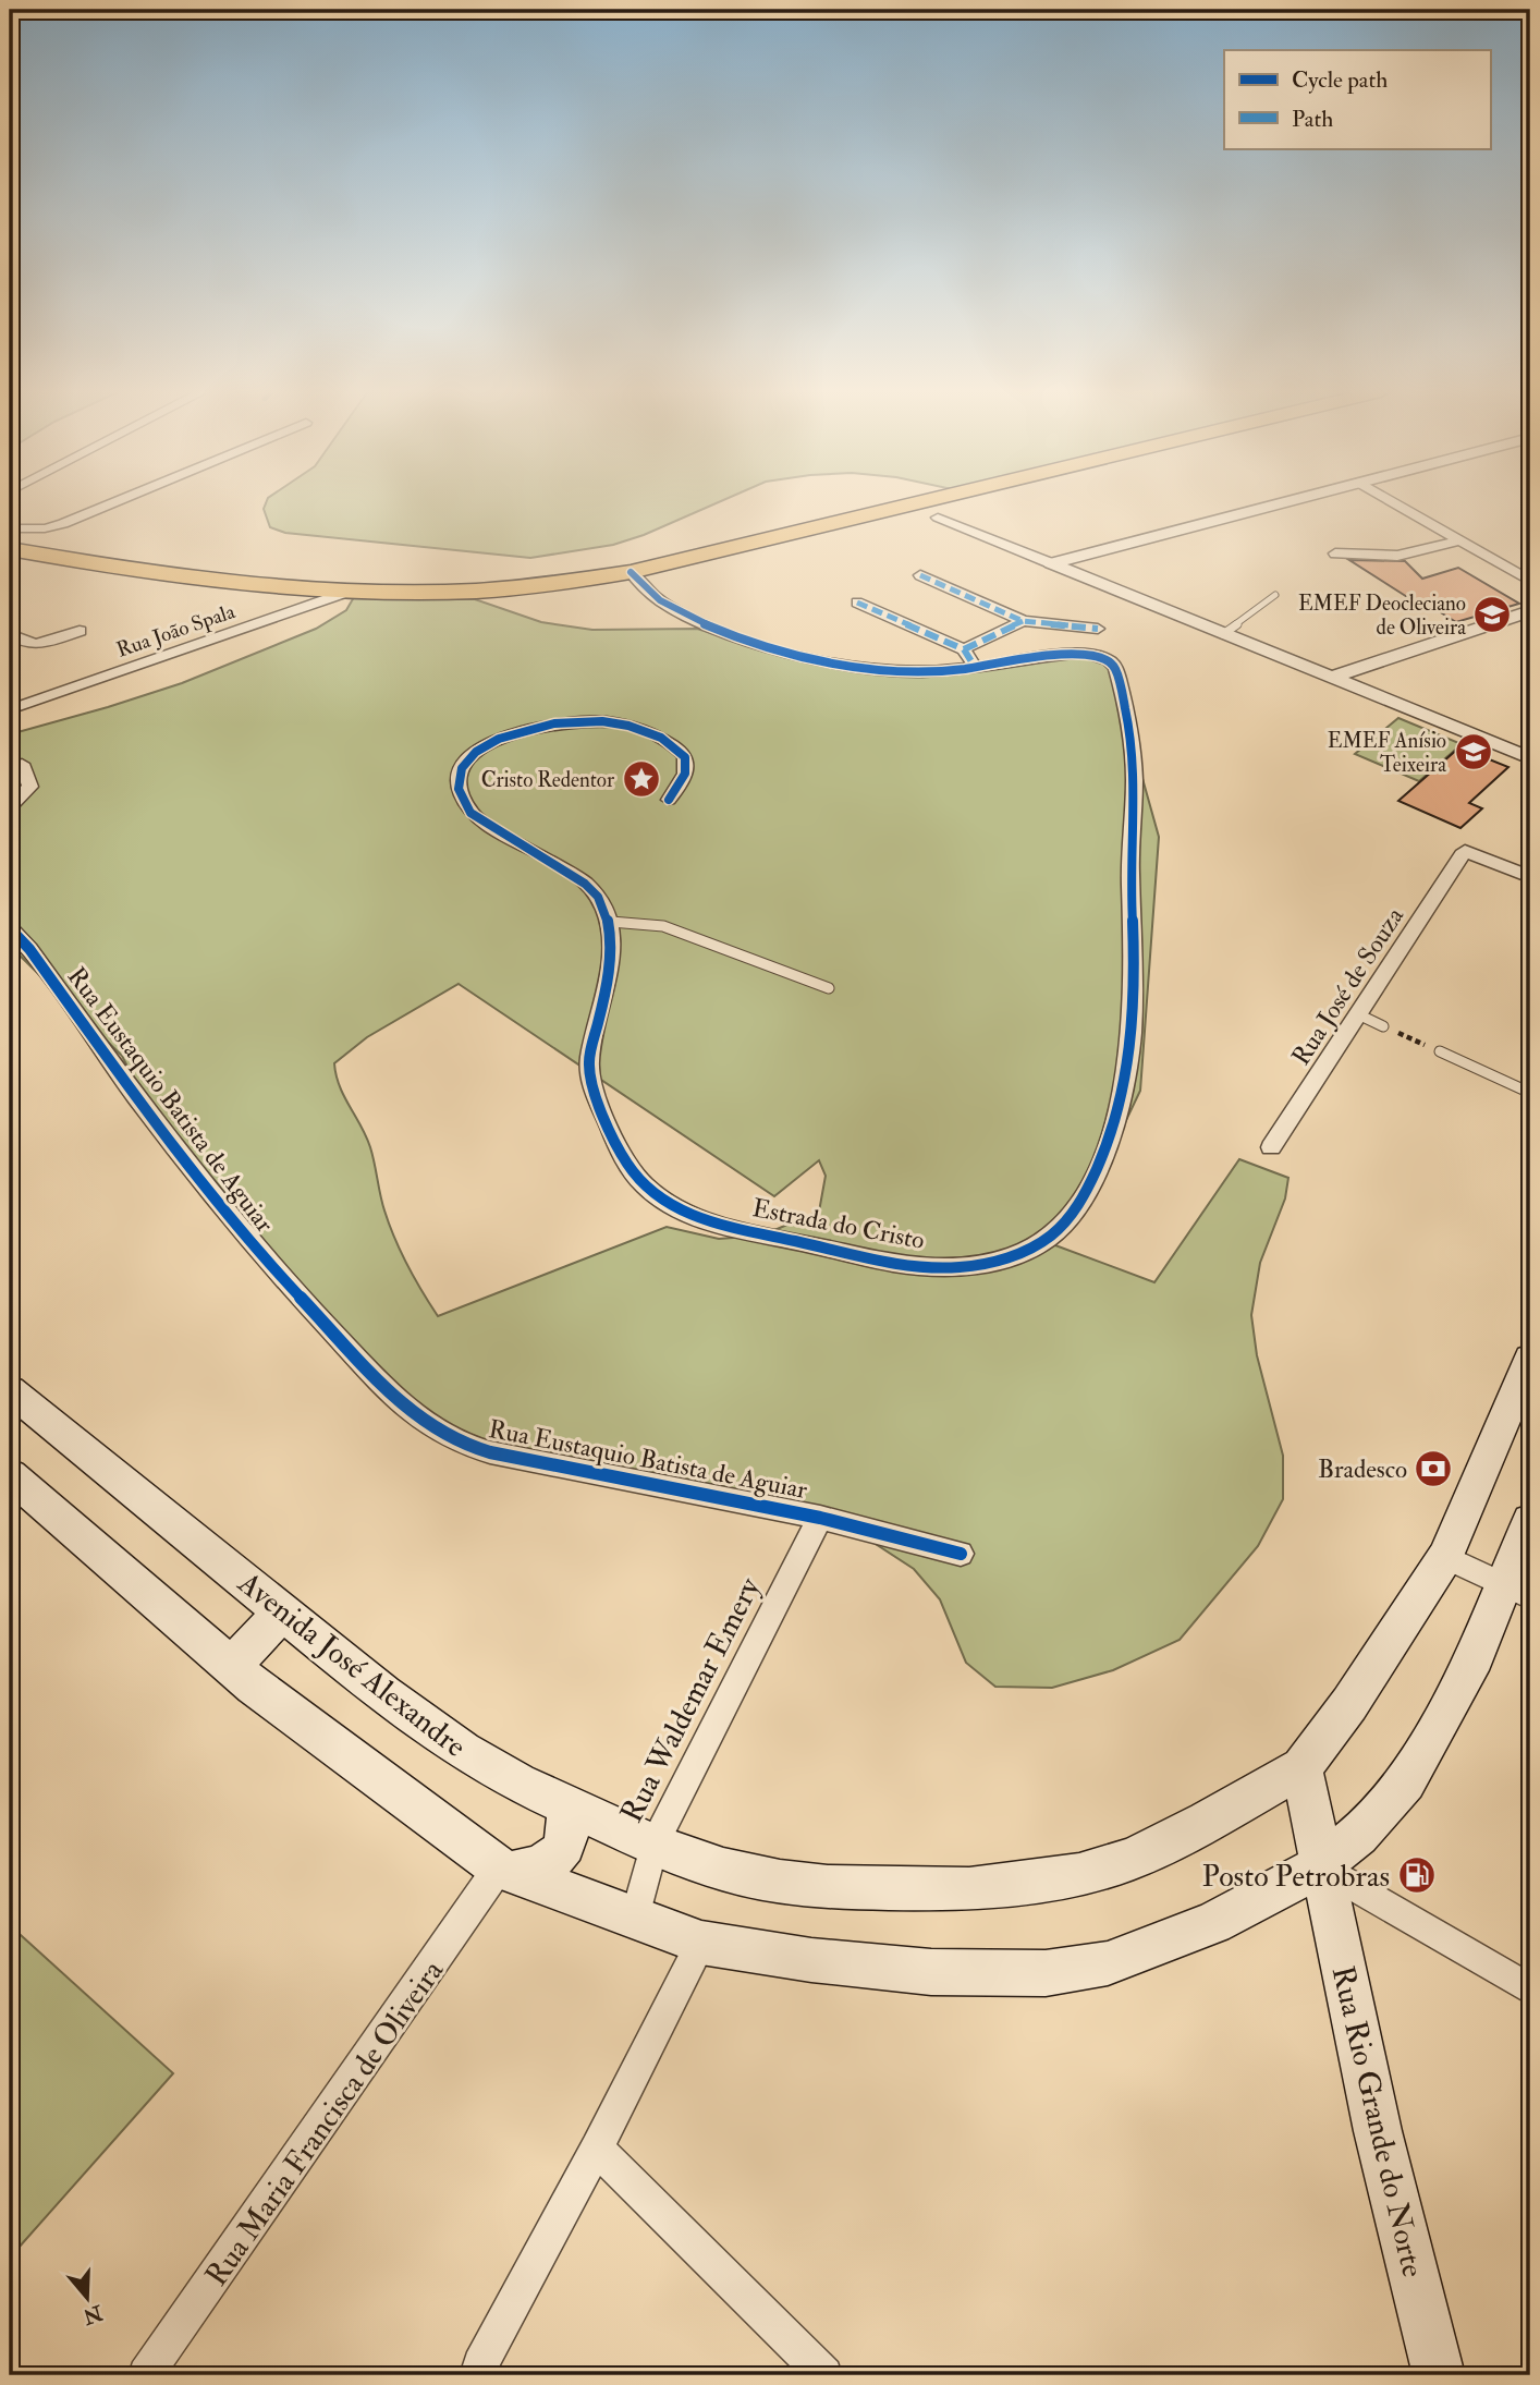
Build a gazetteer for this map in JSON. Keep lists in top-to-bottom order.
{
  "streets": {
    "main road": ["Avenida José Alexandre", "Rua Rio Grande do Norte"],
    "street": [
      "Rua João Spala",
      "Rua José de Souza",
      "Rua Eustaquio Batista de Aguiar",
      "Estrada do Cristo",
      "Rua Waldemar Emery",
      "Rua Maria Francisca de Oliveira"
    ]
  },
  "crossings": [
    ["Rua Eustaquio Batista de Aguiar", "Rua Waldemar Emery"],
    ["Avenida José Alexandre", "Rua Waldemar Emery"],
    ["Avenida José Alexandre", "Rua Rio Grande do Norte"]
  ],
  "places": {
    "school or university": ["EMEF Deocleciano de Oliveira", "EMEF Anísio Teixeira"],
    "place": ["Cristo Redentor"],
    "bank": ["Bradesco"],
    "fuel station": ["Posto Petrobras"]
  },
  "legend": ["Cycle path", "Path"],
  "north": "bottom"
}
